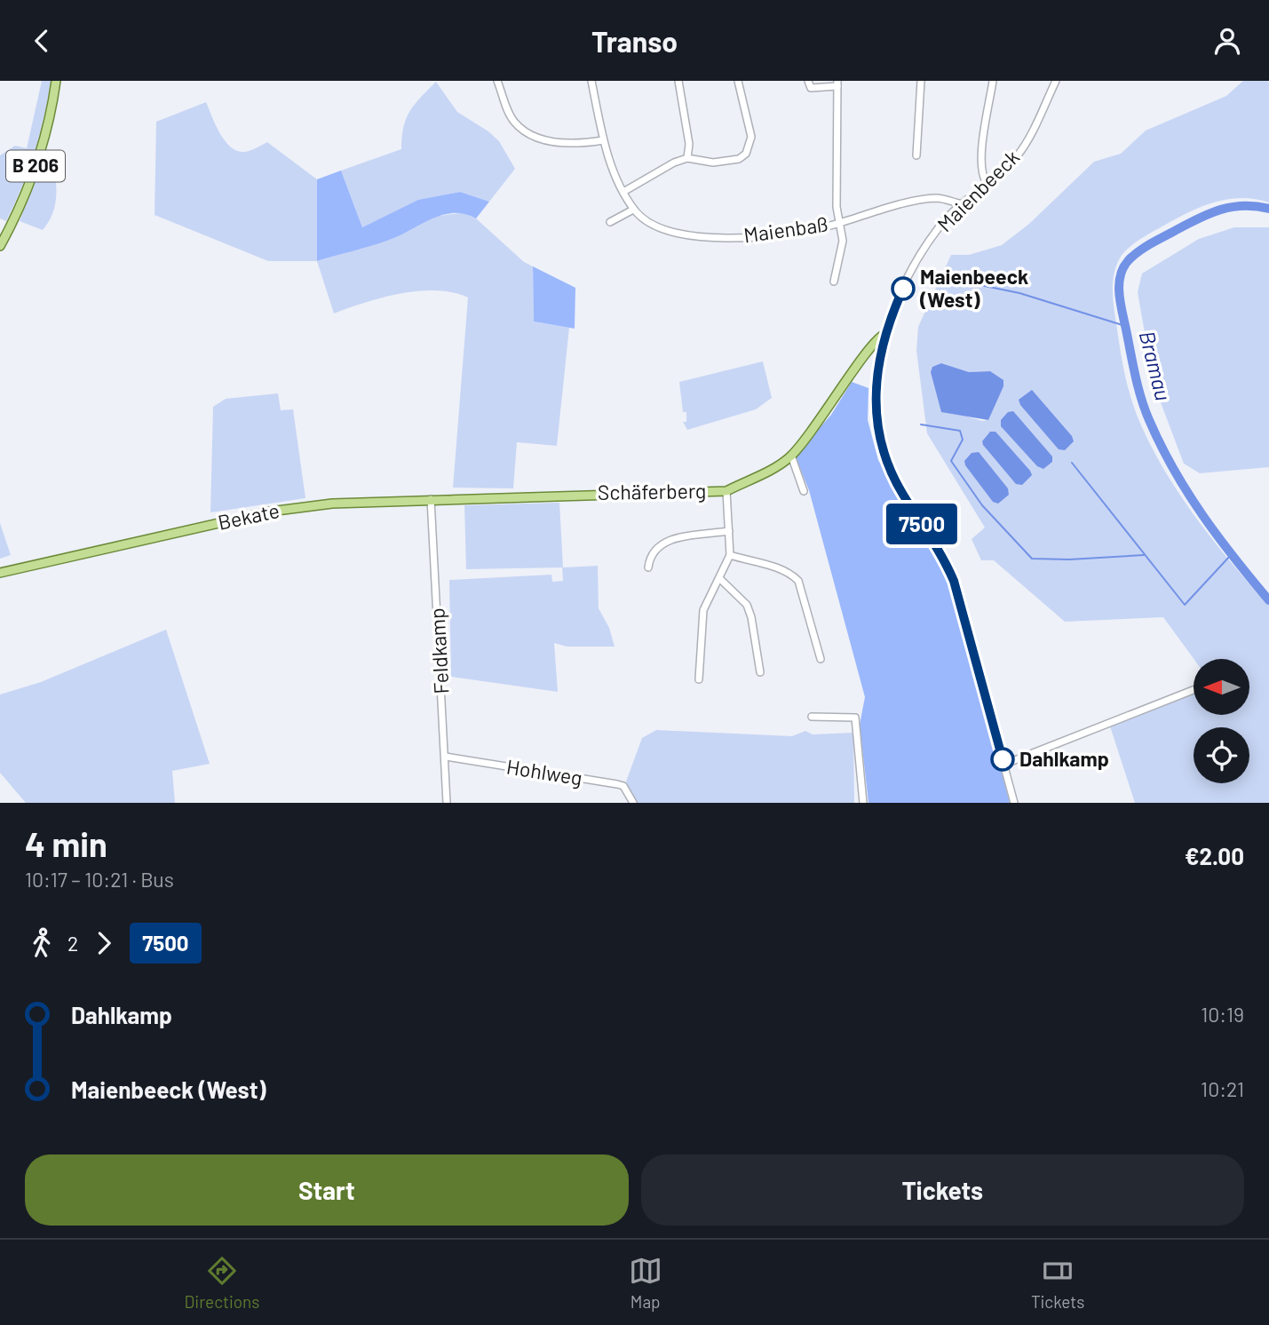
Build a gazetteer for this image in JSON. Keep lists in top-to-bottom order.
{
  "streets": {
    "main road": ["B 206", "Schäferberg", "Bekate"],
    "street": [
      "Maienbeeck",
      "Maienbaß",
      "Feldkamp",
      "Hohlweg"
    ]
  },
  "crossings": [
    ["Maienbeeck", "Maienbaß"],
    ["Maienbeeck", "Schäferberg"],
    ["Schäferberg", "Bekate"],
    ["Bekate", "Feldkamp"],
    ["Feldkamp", "Hohlweg"]
  ],
  "water": ["Bramau"],
  "places": ["Maienbeeck (West)", "Dahlkamp"],
  "lines": ["bus line 7500"],
  "north": "left",
  "page": {
    "header": "Transo",
    "on_map": "7500",
    "heading": ["4 min", "10:17 – 10:21 · Bus", "€2.00"],
    "legs": ["2", "7500"],
    "list": [
      {
        "name": "Dahlkamp",
        "value": "10:19"
      },
      {
        "name": "Maienbeeck (West)",
        "value": "10:21"
      }
    ],
    "buttons": ["Start", "Tickets"],
    "tabs": ["Directions", "Map", "Tickets"]
  }
}
